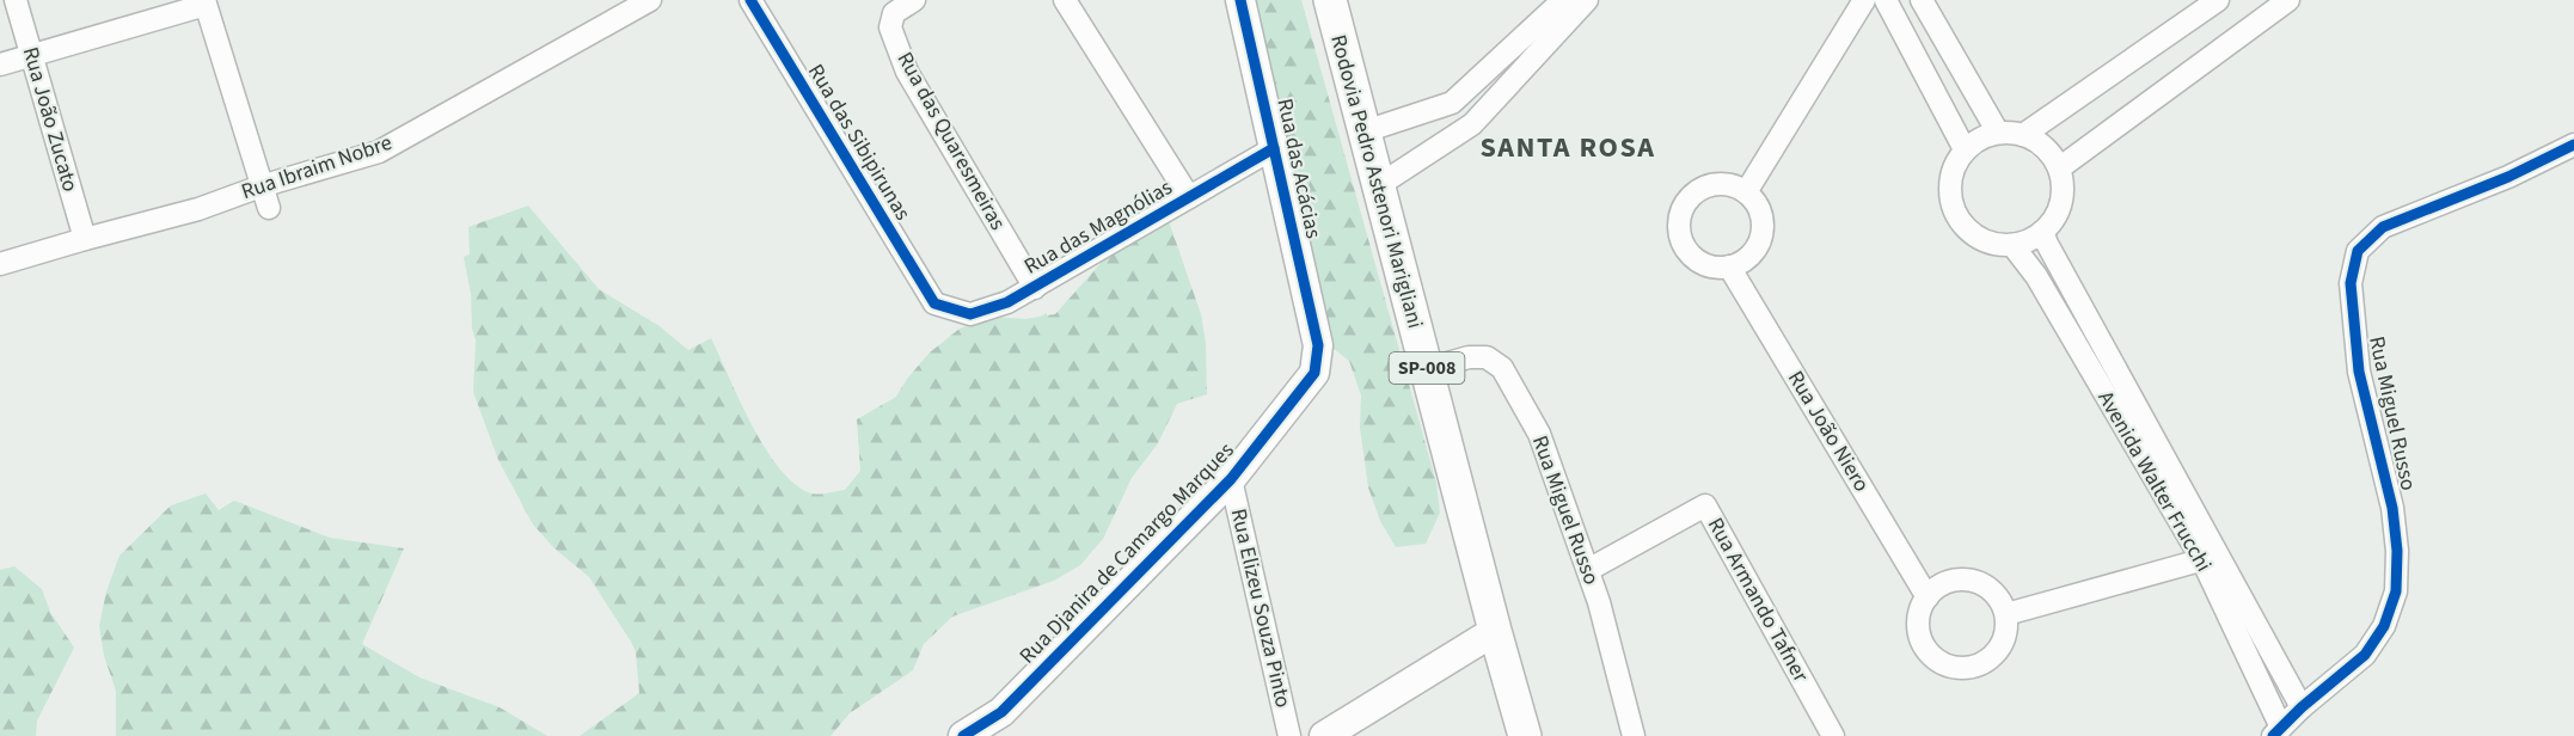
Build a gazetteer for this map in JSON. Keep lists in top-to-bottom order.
{
  "streets": {
    "main road": ["Rodovia Pedro Astenori Marigliani", "SP-008"],
    "street": [
      "Rua João Zucato",
      "Rua das Quaresmeiras",
      "Rua das Sibipirunas",
      "Rua Ibraim Nobre",
      "Rua das Acácias",
      "Rua das Magnólias",
      "Rua Miguel Russo",
      "Rua João Niero",
      "Avenida Walter Frucchi",
      "Rua Djanira de Camargo Marques",
      "Rua Armando Tafner",
      "Rua Elizeu Souza Pinto"
    ]
  },
  "crossings": [
    ["Rua João Zucato", "Rua Ibraim Nobre"],
    ["Rua das Quaresmeiras", "Rua das Magnólias"],
    ["Rua das Sibipirunas", "Rua das Magnólias"],
    ["Rua das Acácias", "Rua das Magnólias"],
    ["Rua das Acácias", "Rua Djanira de Camargo Marques"],
    ["Rodovia Pedro Astenori Marigliani", "Rua Miguel Russo"],
    ["Rua Miguel Russo", "Avenida Walter Frucchi"],
    ["Rua Miguel Russo", "Rua Armando Tafner"],
    ["Rua Djanira de Camargo Marques", "Rua Elizeu Souza Pinto"]
  ],
  "districts": ["SANTA ROSA"]
}
